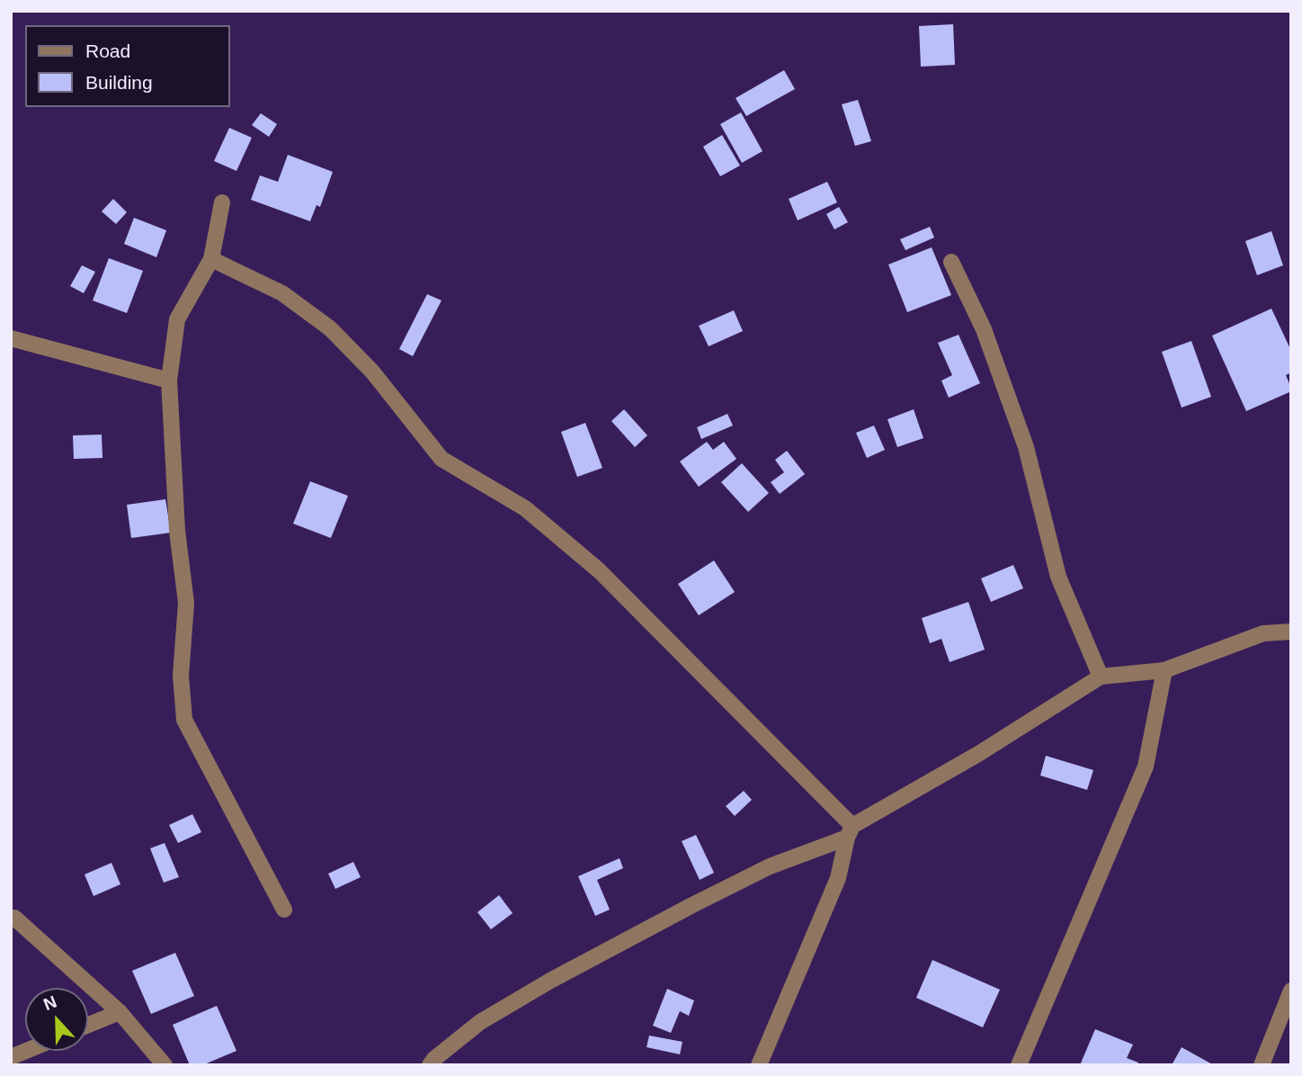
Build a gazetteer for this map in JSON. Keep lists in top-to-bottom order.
{
  "legend": ["Road", "Building"],
  "north": "top"
}
